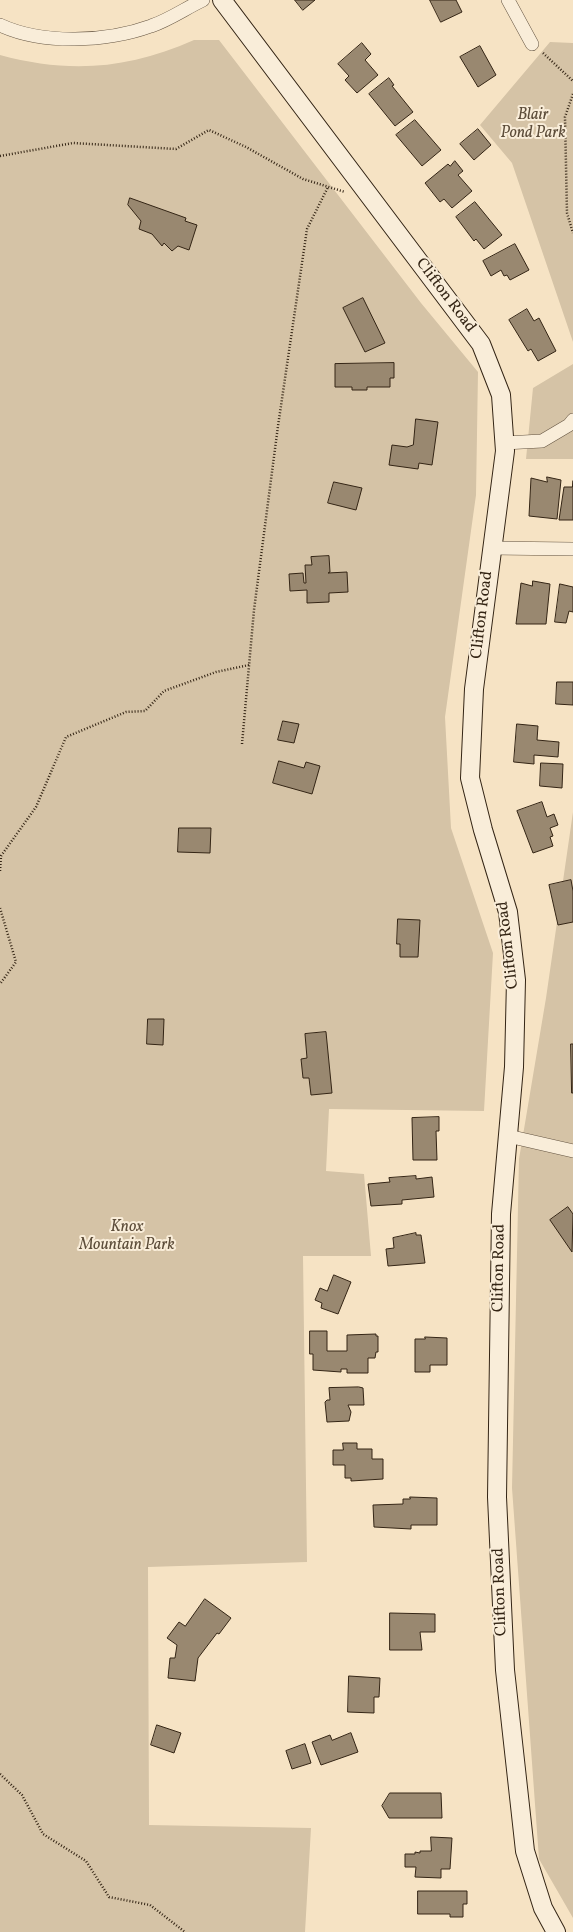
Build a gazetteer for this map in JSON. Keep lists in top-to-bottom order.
{
  "streets": {
    "main road": ["Clifton Road"]
  },
  "parks": ["Blair Pond Park", "Knox Mountain Park"]
}
